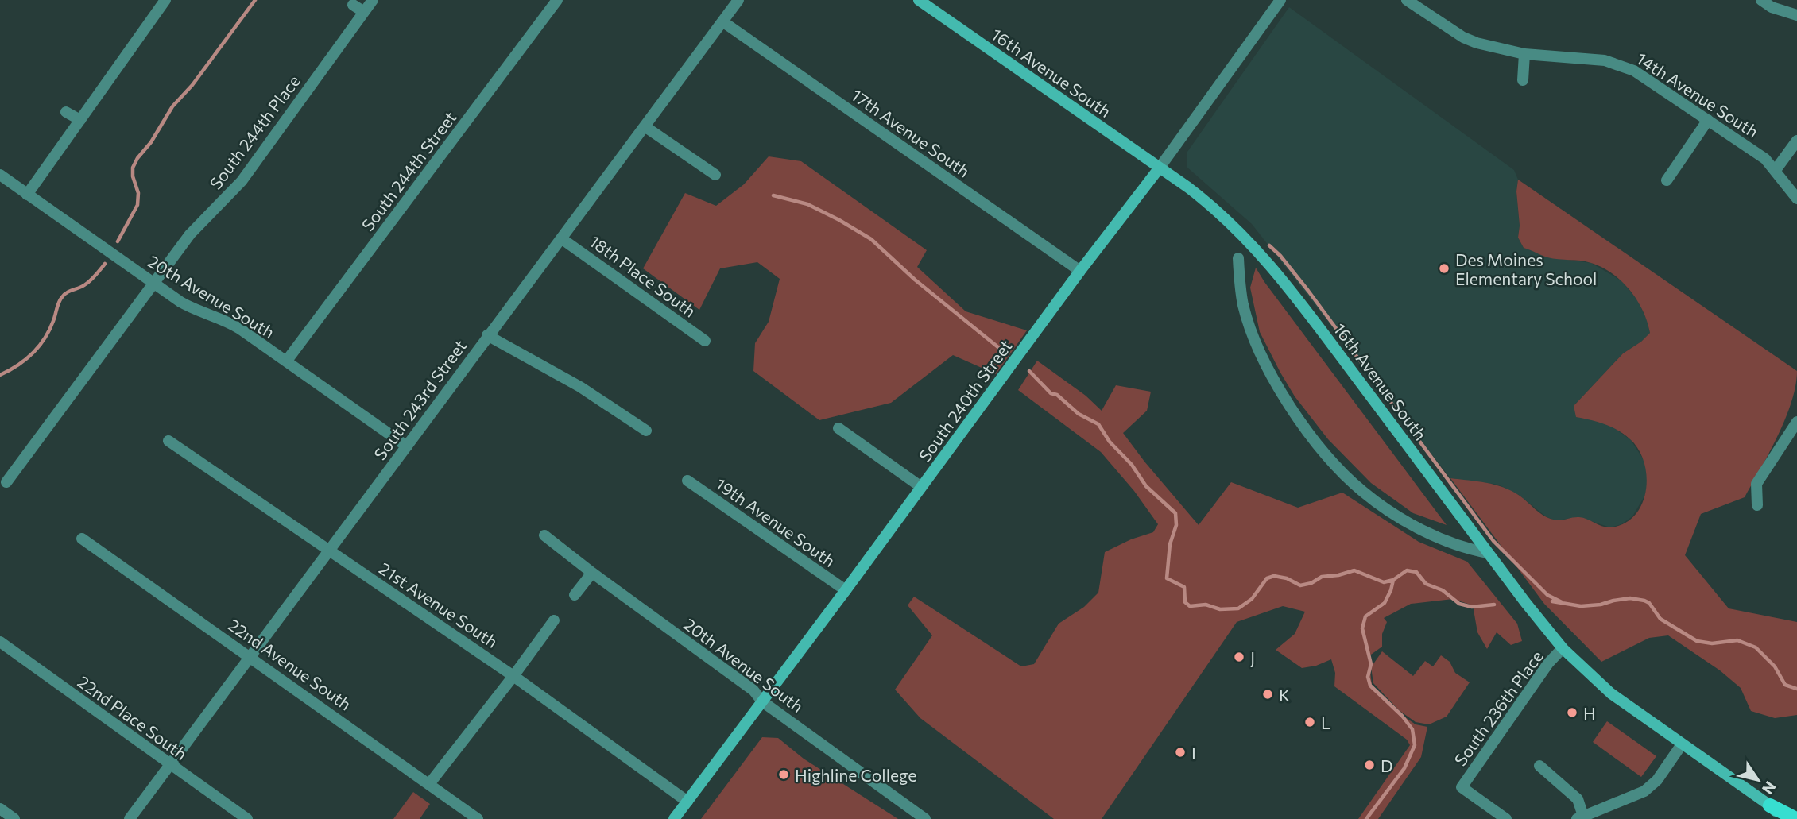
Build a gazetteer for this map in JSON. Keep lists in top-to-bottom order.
{
  "streets": {
    "main road": ["16th Avenue South", "South 240th Street"],
    "street": [
      "14th Avenue South",
      "South 244th Place",
      "17th Avenue South",
      "South 244th Street",
      "18th Place South",
      "20th Avenue South",
      "South 243rd Street",
      "19th Avenue South",
      "21st Avenue South",
      "22nd Avenue South",
      "South 236th Place",
      "22nd Place South"
    ]
  },
  "crossings": [
    ["16th Avenue South", "South 240th Street"],
    ["16th Avenue South", "South 236th Place"],
    ["South 244th Place", "20th Avenue South"],
    ["17th Avenue South", "South 243rd Street"],
    ["17th Avenue South", "South 240th Street"],
    ["South 244th Street", "20th Avenue South"],
    ["18th Place South", "South 243rd Street"],
    ["20th Avenue South", "South 243rd Street"],
    ["20th Avenue South", "South 240th Street"],
    ["South 243rd Street", "21st Avenue South"],
    ["South 243rd Street", "22nd Avenue South"],
    ["South 243rd Street", "22nd Place South"],
    ["South 240th Street", "19th Avenue South"],
    ["South 240th Street", "21st Avenue South"]
  ],
  "places": [
    "Des Moines Elementary School",
    "J",
    "K",
    "H",
    "L",
    "I",
    "D",
    "Highline College"
  ],
  "north": "bottom right"
}
